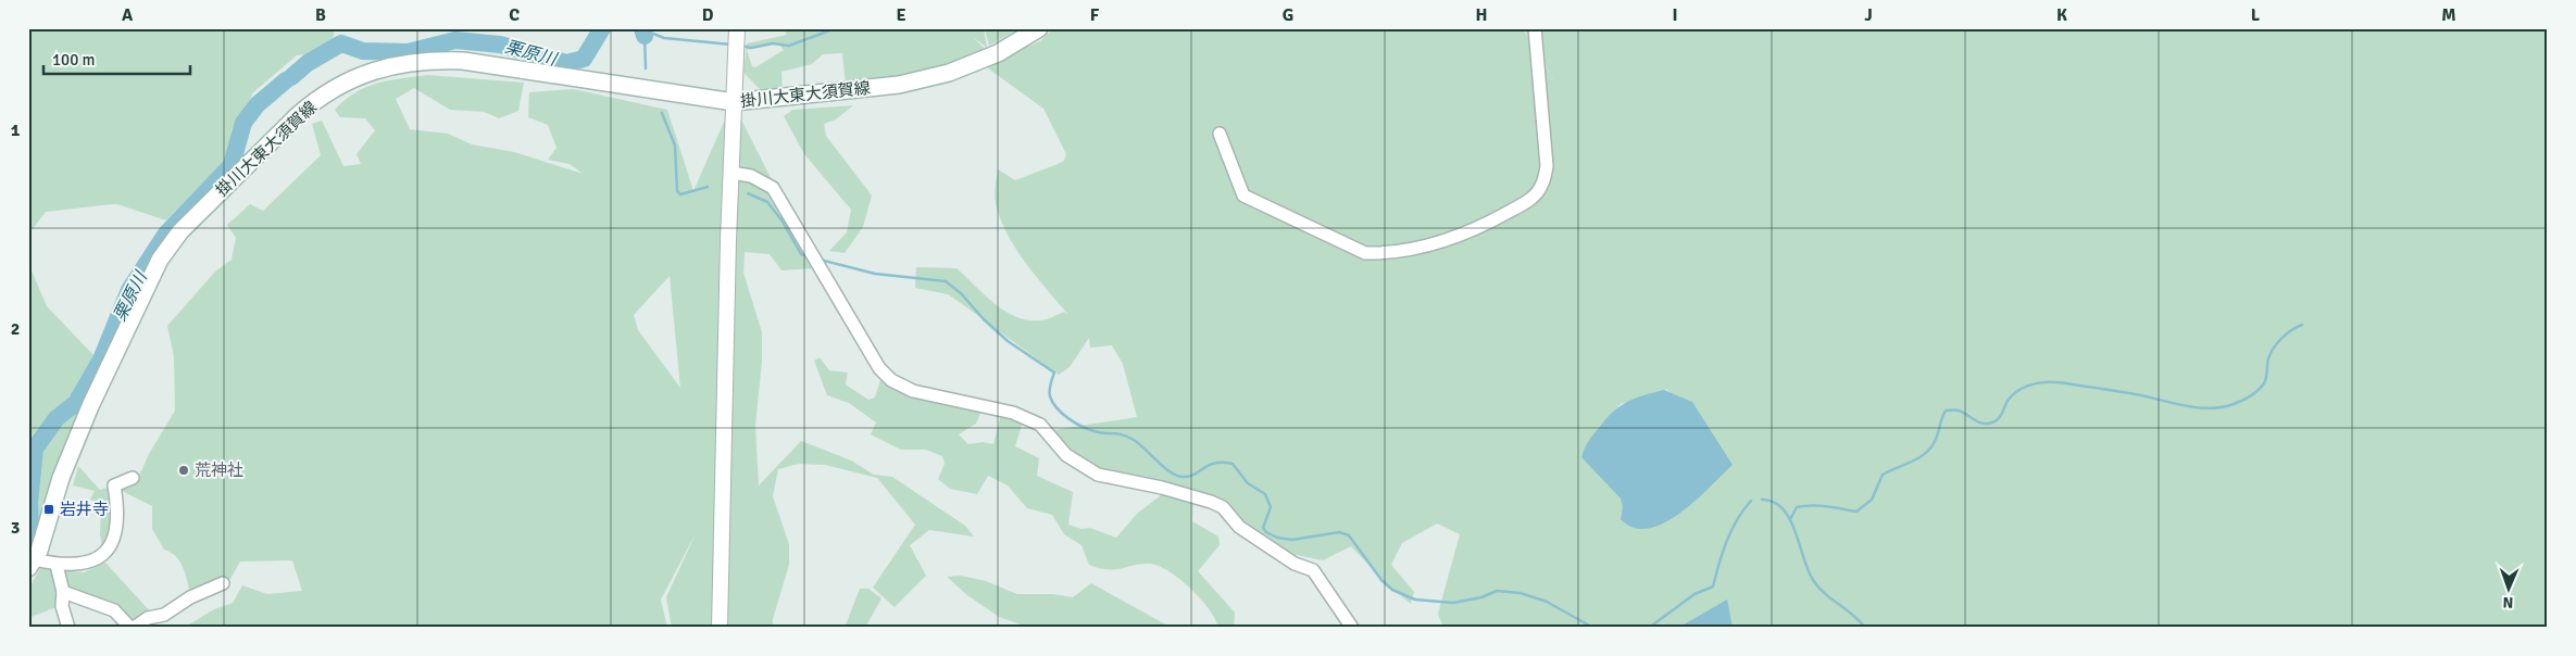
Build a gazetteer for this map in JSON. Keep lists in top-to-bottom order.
{
  "streets": {
    "main road": ["掛川大東大須賀線"]
  },
  "water": ["栗原川"],
  "places": {
    "other": ["荒神社"],
    "transit": ["岩井寺"]
  },
  "scale_bar": "100 m",
  "north": "bottom",
  "grid": {
    "columns": [
      "A",
      "B",
      "C",
      "D",
      "E",
      "F",
      "G",
      "H",
      "I",
      "J",
      "K",
      "L",
      "M"
    ],
    "rows": ["1", "2", "3"]
  }
}
